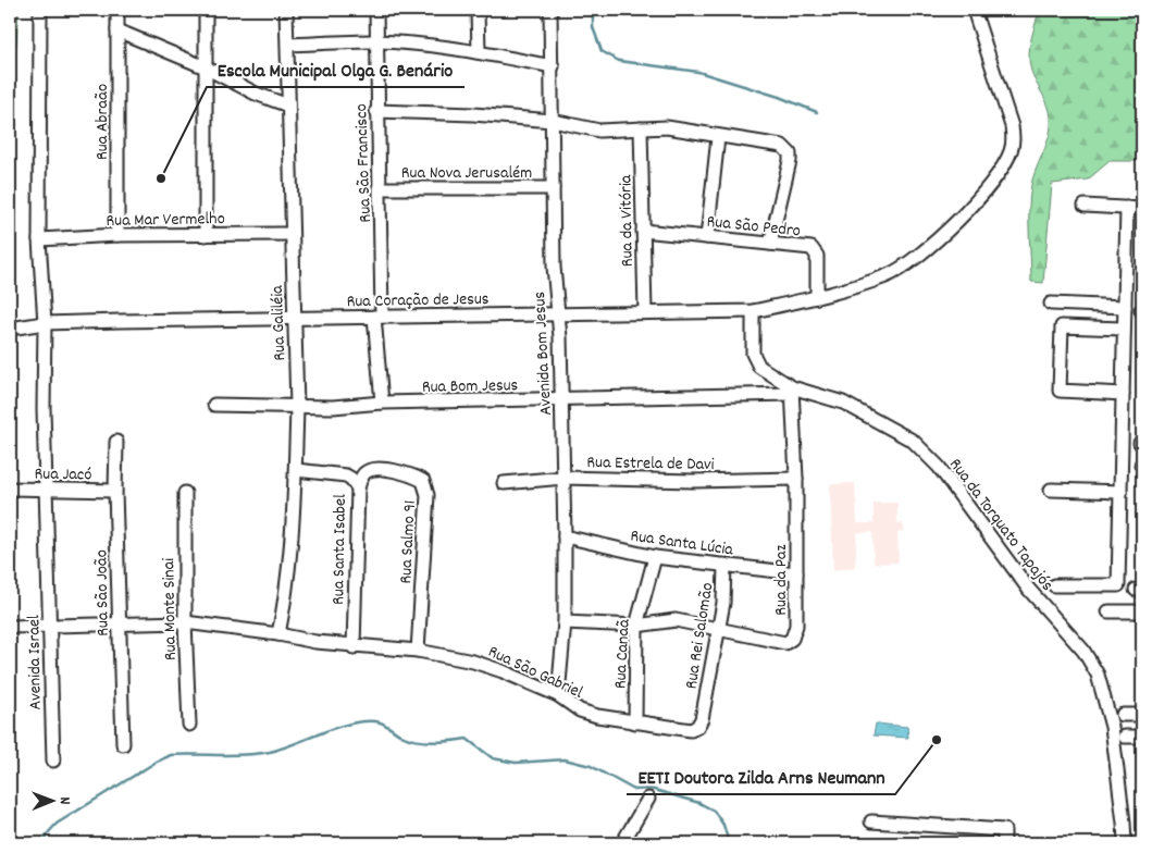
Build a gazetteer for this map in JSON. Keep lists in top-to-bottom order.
{
  "streets": {
    "street": [
      "Rua Abraão",
      "Rua São Francisco",
      "Rua Nova Jerusalém",
      "Rua Mar Vermelho",
      "Rua da Vitória",
      "Rua São Pedro",
      "Rua Coração de Jesus",
      "Rua Galiléia",
      "Avenida Bom Jesus",
      "Rua Bom Jesus",
      "Rua Estrela de Davi",
      "Rua Jacó",
      "Rua da Torquato Tapajós",
      "Rua Santa Lúcia",
      "Rua Salmo 91",
      "Rua Santa Isabel",
      "Rua da Paz",
      "Rua São João",
      "Rua Monte Sinai",
      "Rua Rei Salomão",
      "Rua Canaã",
      "Avenida Israel",
      "Rua São Gabriel"
    ]
  },
  "crossings": [
    ["Rua Abraão", "Rua Mar Vermelho"],
    ["Rua São Francisco", "Rua Nova Jerusalém"],
    ["Rua São Francisco", "Rua Coração de Jesus"],
    ["Rua São Francisco", "Rua Bom Jesus"],
    ["Rua Nova Jerusalém", "Avenida Bom Jesus"],
    ["Rua Mar Vermelho", "Rua Galiléia"],
    ["Rua Mar Vermelho", "Avenida Israel"],
    ["Rua da Vitória", "Rua São Pedro"],
    ["Rua da Vitória", "Rua Coração de Jesus"],
    ["Rua São Pedro", "Rua Coração de Jesus"],
    ["Rua Coração de Jesus", "Rua Galiléia"],
    ["Rua Coração de Jesus", "Avenida Bom Jesus"],
    ["Rua Coração de Jesus", "Rua da Torquato Tapajós"],
    ["Rua Coração de Jesus", "Avenida Israel"],
    ["Rua Galiléia", "Rua Bom Jesus"],
    ["Rua Galiléia", "Rua Santa Isabel"],
    ["Rua Galiléia", "Rua São Gabriel"],
    ["Avenida Bom Jesus", "Rua Bom Jesus"],
    ["Avenida Bom Jesus", "Rua Estrela de Davi"],
    ["Avenida Bom Jesus", "Rua Santa Lúcia"],
    ["Avenida Bom Jesus", "Rua da Paz"],
    ["Avenida Bom Jesus", "Rua São Gabriel"],
    ["Rua Bom Jesus", "Rua da Torquato Tapajós"],
    ["Rua Bom Jesus", "Rua da Paz"],
    ["Rua Estrela de Davi", "Rua da Paz"],
    ["Rua Jacó", "Rua São João"],
    ["Rua Jacó", "Avenida Israel"],
    ["Rua da Torquato Tapajós", "Rua da Paz"],
    ["Rua Santa Lúcia", "Rua da Paz"],
    ["Rua Santa Lúcia", "Rua Rei Salomão"],
    ["Rua Santa Lúcia", "Rua Canaã"],
    ["Rua Salmo 91", "Rua Santa Isabel"],
    ["Rua Salmo 91", "Rua São Gabriel"],
    ["Rua Santa Isabel", "Rua São Gabriel"],
    ["Rua da Paz", "Rua Rei Salomão"],
    ["Rua da Paz", "Rua Canaã"],
    ["Rua São João", "Rua São Gabriel"],
    ["Rua Monte Sinai", "Rua São Gabriel"],
    ["Rua Rei Salomão", "Rua São Gabriel"],
    ["Rua Canaã", "Rua São Gabriel"],
    ["Avenida Israel", "Rua São Gabriel"]
  ],
  "places": ["Escola Municipal Olga G. Benário", "EETI Doutora Zilda Arns Neumann"],
  "north": "right"
}
